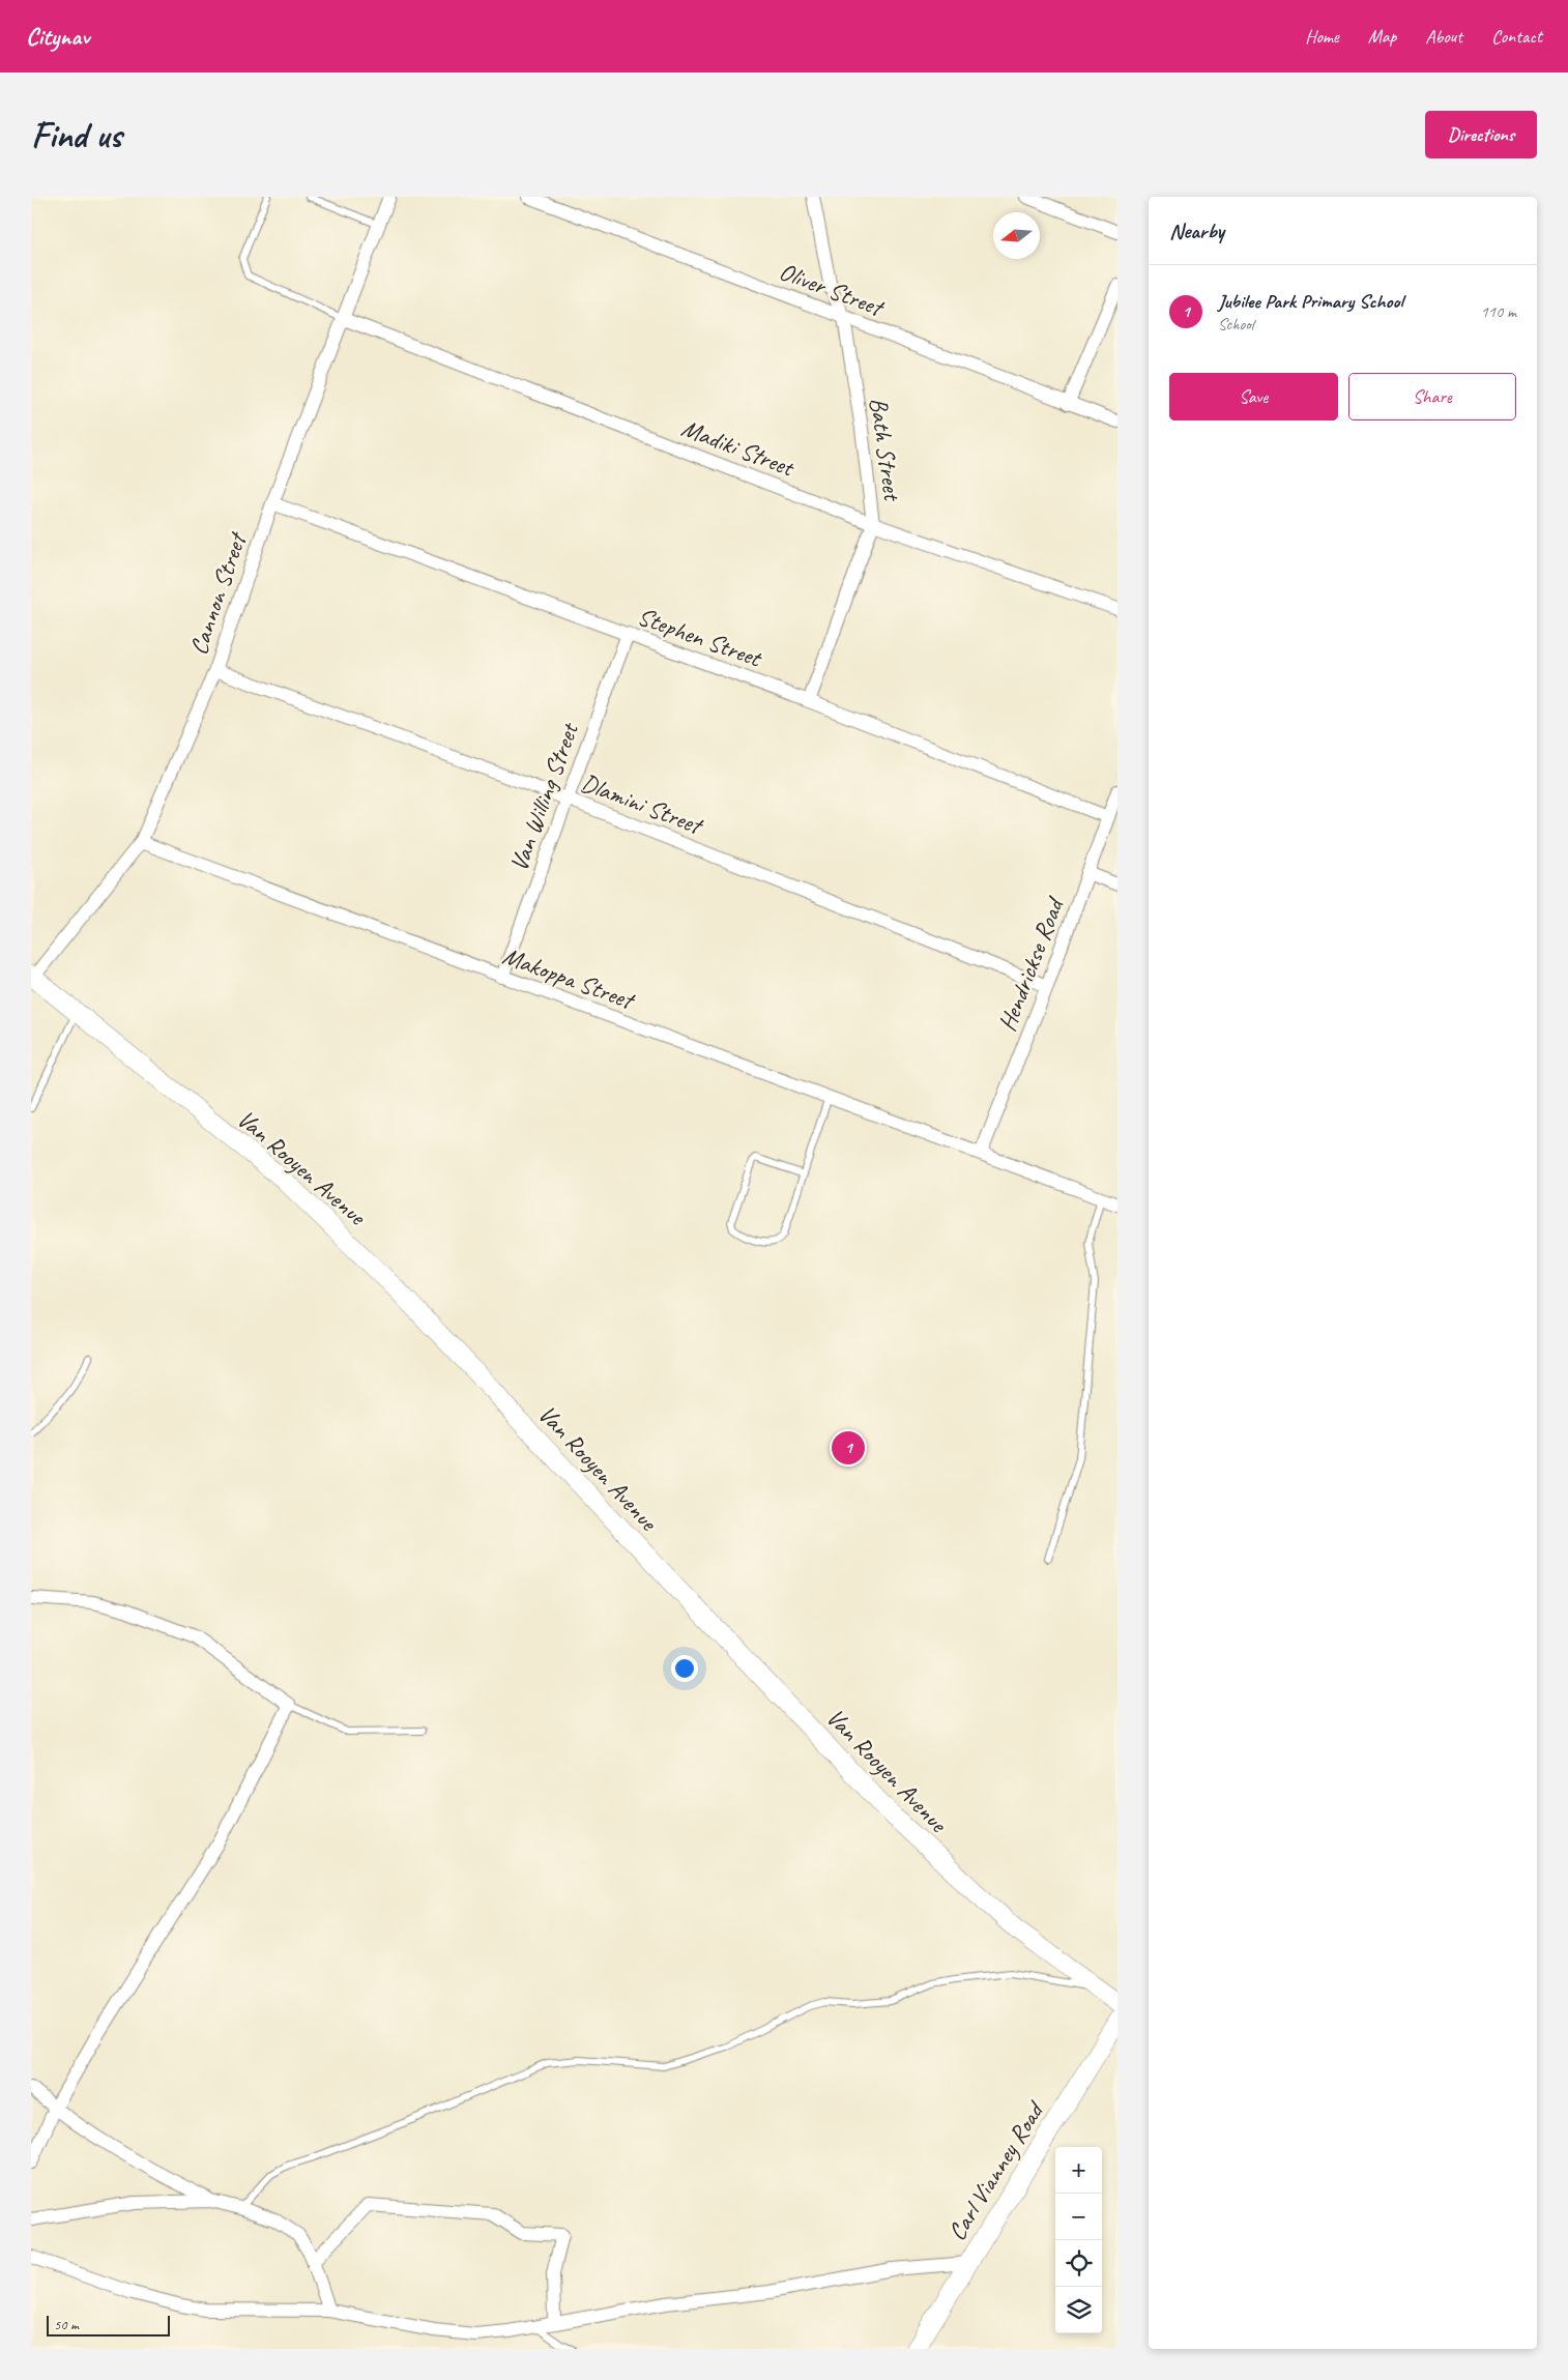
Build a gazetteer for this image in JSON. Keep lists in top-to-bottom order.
{
  "streets": {
    "street": [
      "Oliver Street",
      "Madiki Street",
      "Bath Street",
      "Cannon Street",
      "Stephen Street",
      "Van Willing Street",
      "Dlamini Street",
      "Hendrickse Road",
      "Makoppa Street",
      "Van Rooyen Avenue",
      "Carl Vianney Road"
    ]
  },
  "crossings": [
    ["Oliver Street", "Bath Street"],
    ["Madiki Street", "Bath Street"],
    ["Madiki Street", "Cannon Street"],
    ["Bath Street", "Stephen Street"],
    ["Cannon Street", "Stephen Street"],
    ["Cannon Street", "Dlamini Street"],
    ["Cannon Street", "Makoppa Street"],
    ["Cannon Street", "Van Rooyen Avenue"],
    ["Stephen Street", "Van Willing Street"],
    ["Stephen Street", "Hendrickse Road"],
    ["Van Willing Street", "Dlamini Street"],
    ["Van Willing Street", "Makoppa Street"],
    ["Dlamini Street", "Hendrickse Road"],
    ["Hendrickse Road", "Makoppa Street"]
  ],
  "scale_bar": "50 m",
  "north": "left",
  "page": {
    "header": "Citynav",
    "nav": [
      "Home",
      "Map",
      "About",
      "Contact"
    ],
    "buttons": [
      "Directions",
      ["Save", "Share"]
    ],
    "title": "Find us",
    "heading": "Nearby",
    "list": [
      {
        "mark": "1",
        "name": "Jubilee Park Primary School",
        "note": "School",
        "value": "110 m"
      }
    ],
    "pins": "1",
    "map_buttons": ["+", "−"],
    "scale": "50 m"
  }
}
